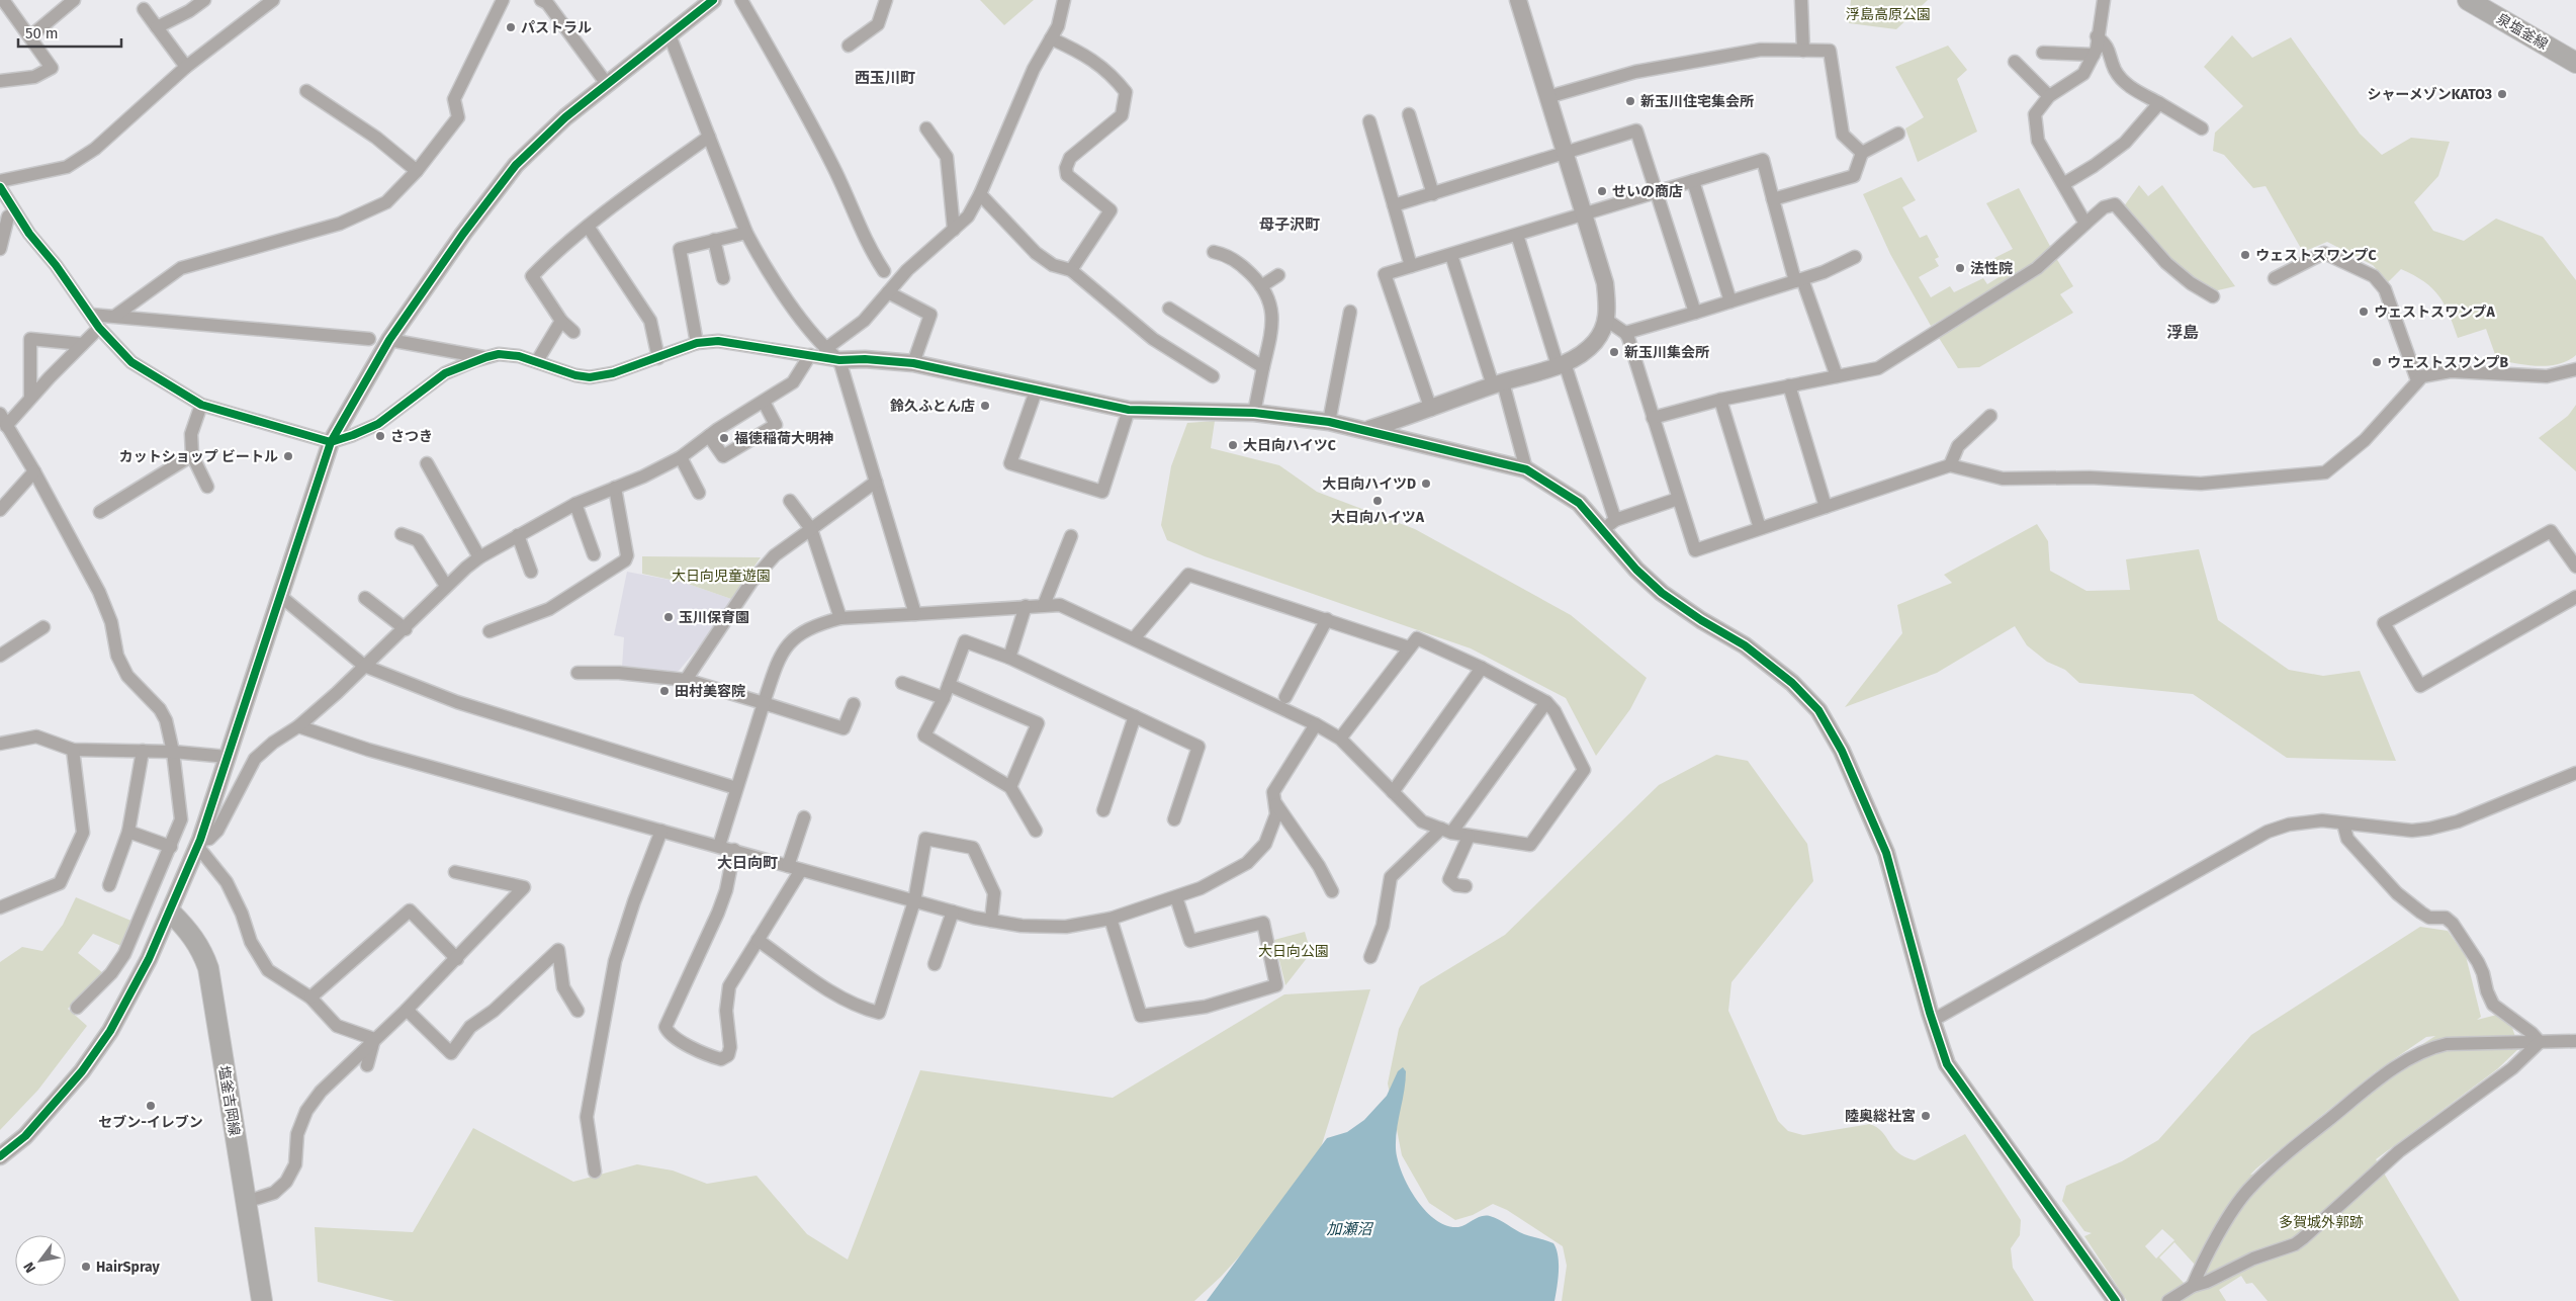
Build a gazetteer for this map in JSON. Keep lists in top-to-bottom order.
{
  "streets": {
    "main road": ["泉塩釜線", "塩釜吉岡線"]
  },
  "districts": [
    "西玉川町",
    "母子沢町",
    "浮島",
    "大日向町"
  ],
  "water": ["加瀬沼"],
  "parks": [
    "浮島高原公園",
    "大日向児童遊園",
    "大日向公園",
    "多賀城外郭跡"
  ],
  "places": [
    "パストラル",
    "シャーメゾンKATO3",
    "新玉川住宅集会所",
    "せいの商店",
    "ウェストスワンプC",
    "法性院",
    "ウェストスワンプA",
    "新玉川集会所",
    "ウェストスワンプB",
    "鈴久ふとん店",
    "さつき",
    "福徳稲荷大明神",
    "大日向ハイツC",
    "カットショップ ビートル",
    "大日向ハイツD",
    "大日向ハイツA",
    "玉川保育園",
    "田村美容院",
    "セブン-イレブン",
    "陸奥総社宮",
    "HairSpray"
  ],
  "scale_bar": "50 m",
  "north": "bottom left"
}
